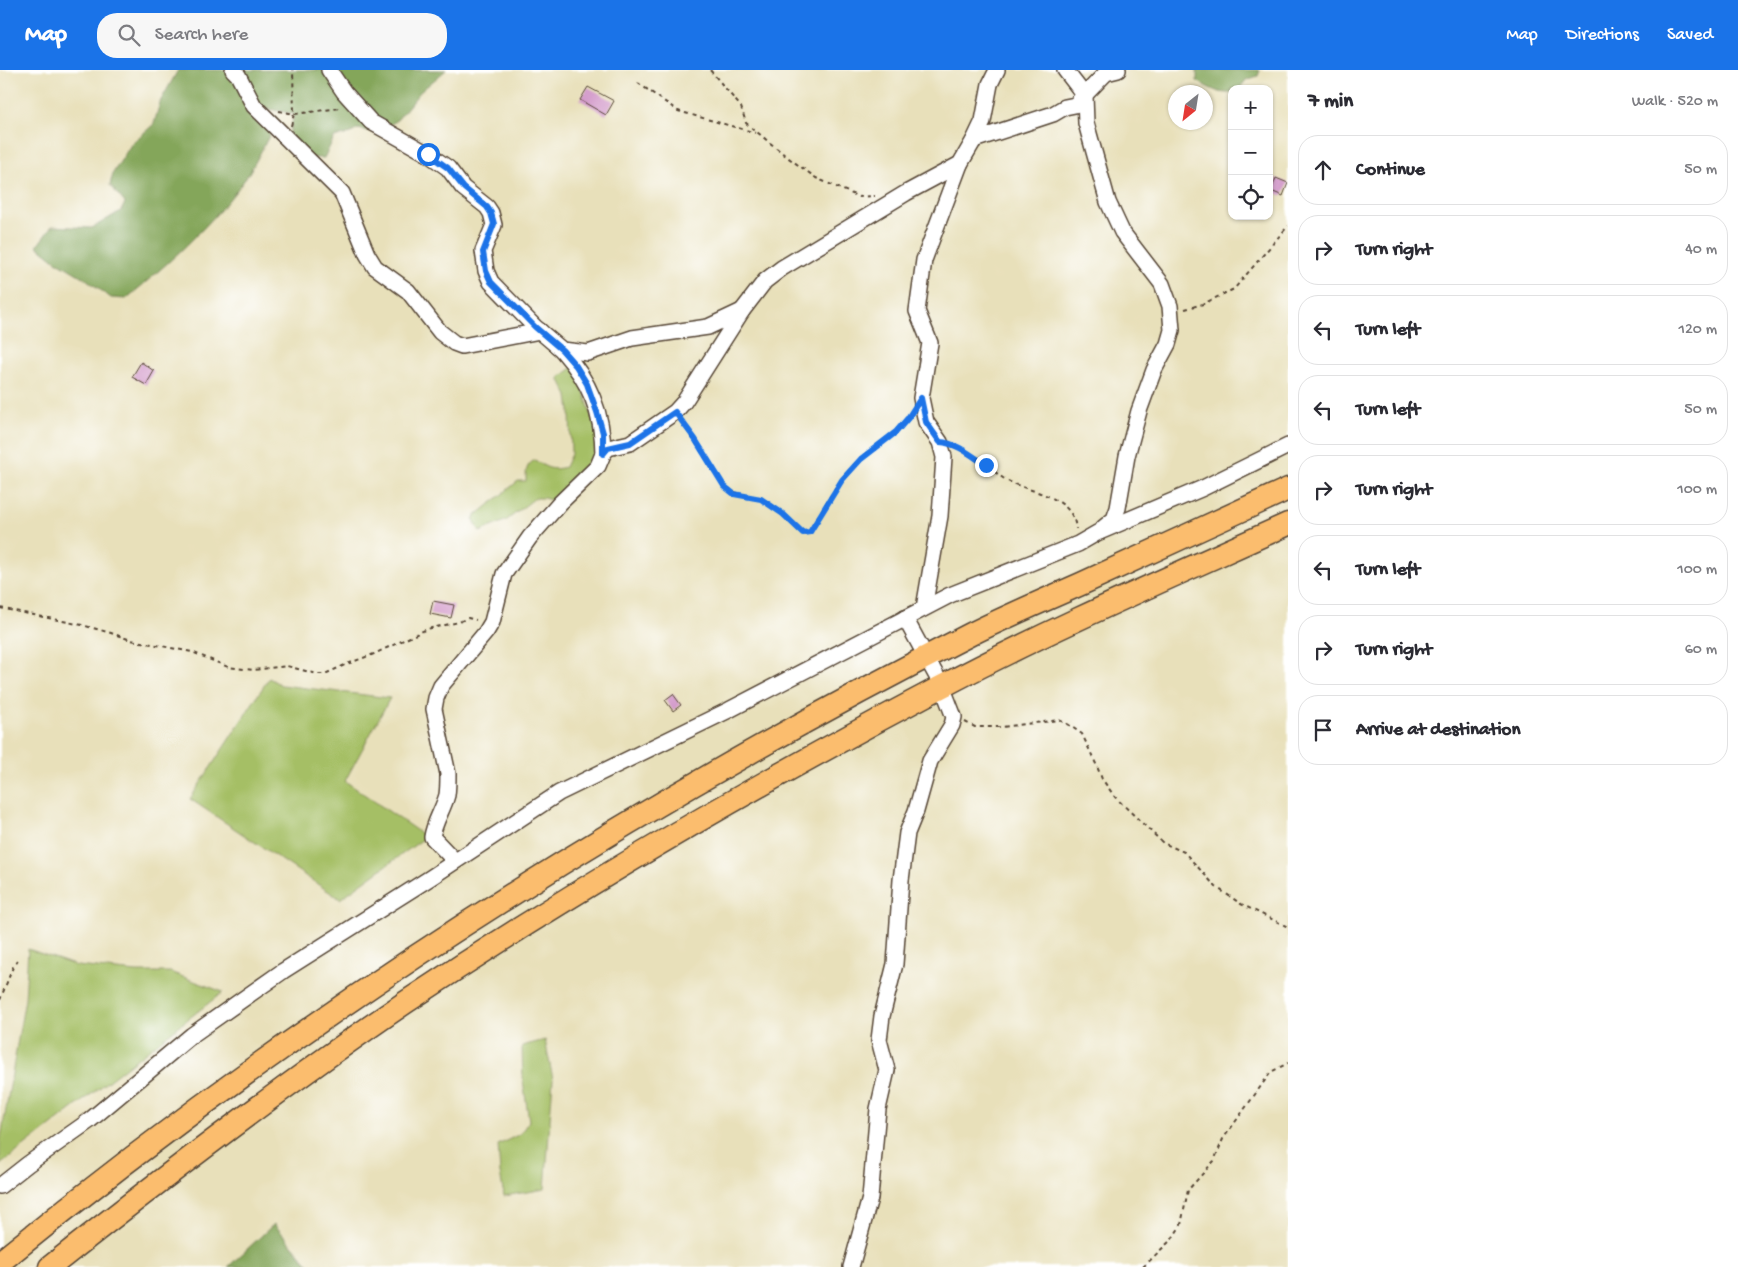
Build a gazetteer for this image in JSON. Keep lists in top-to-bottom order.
{
  "north": "bottom left",
  "page": {
    "header": "Map",
    "search": "Search here",
    "nav": ["Map", "Directions", "Saved"],
    "heading": ["7 min", "Walk · 520 m"],
    "map_buttons": ["+", "−"],
    "list": [
      ["Continue", "50 m"],
      ["Turn right", "40 m"],
      ["Turn left", "120 m"],
      ["Turn left", "50 m"],
      ["Turn right", "100 m"],
      ["Turn left", "100 m"],
      ["Turn right", "60 m"],
      "Arrive at destination"
    ]
  }
}
